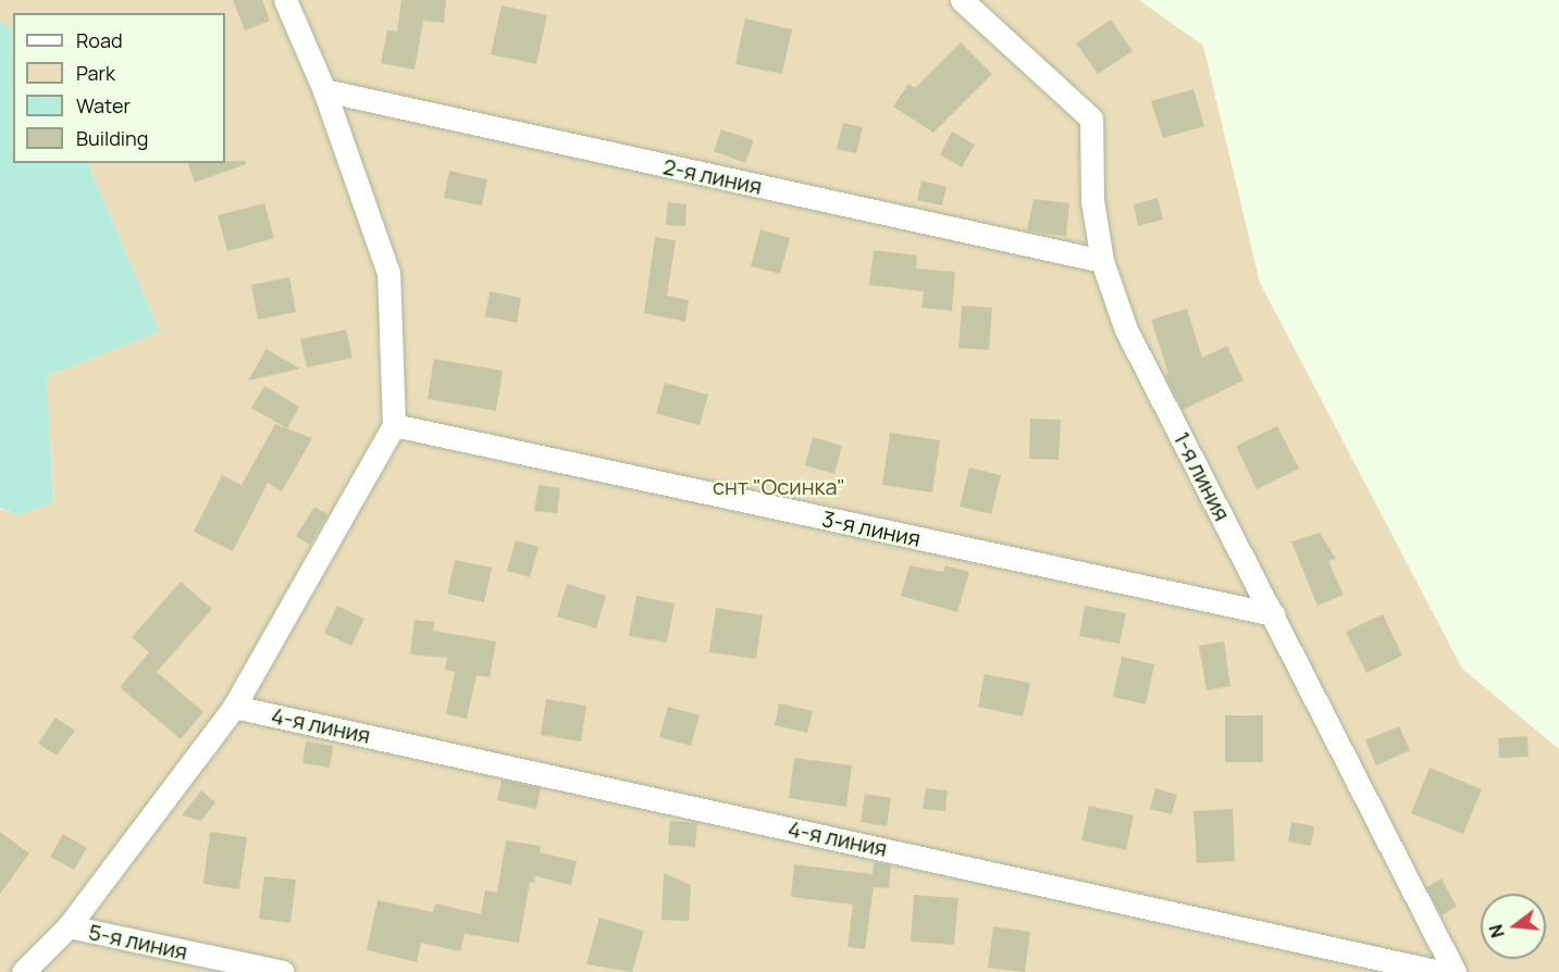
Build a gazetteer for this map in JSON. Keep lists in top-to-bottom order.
{
  "streets": {
    "street": [
      "2-я линия",
      "1-я линия",
      "3-я линия",
      "4-я линия",
      "5-я линия"
    ]
  },
  "crossings": [
    ["2-я линия", "1-я линия"],
    ["1-я линия", "3-я линия"]
  ],
  "parks": ["снт \"Осинка\""],
  "legend": [
    "Road",
    "Park",
    "Water",
    "Building"
  ],
  "north": "left"
}
